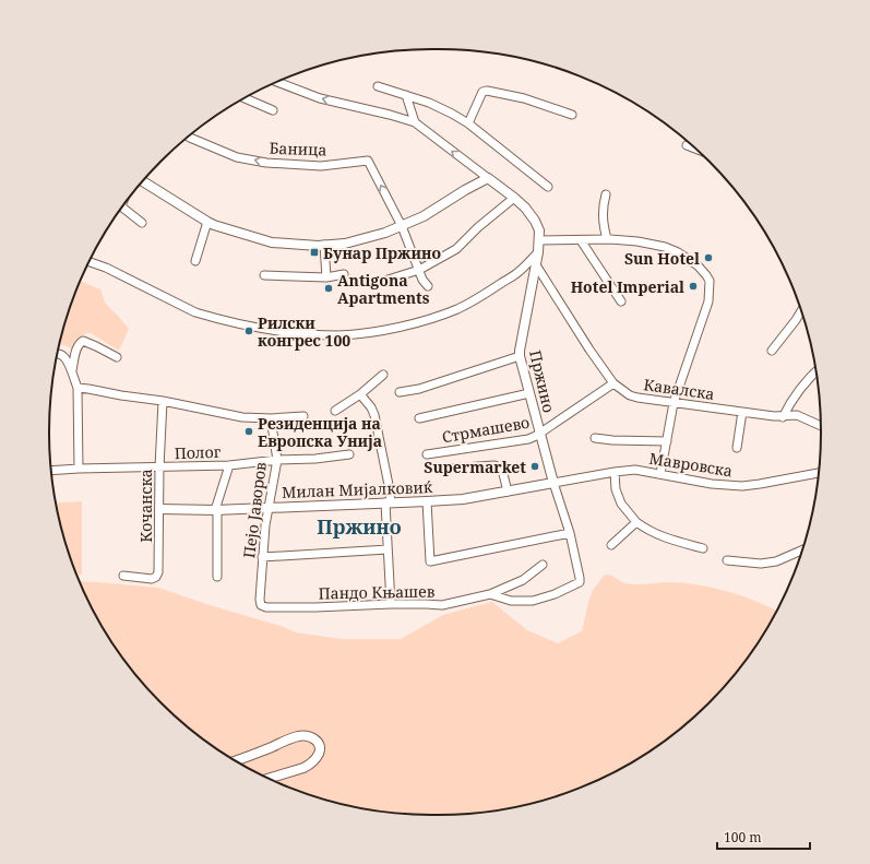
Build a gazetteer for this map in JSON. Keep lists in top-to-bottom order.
{
  "streets": {
    "street": [
      "Баница",
      "Пржино",
      "Кавалска",
      "Стрмашево",
      "Полог",
      "Мавровска",
      "Милан Мијалковиќ",
      "Кочанска",
      "Пејо Јаворов",
      "Пандо Књашев"
    ]
  },
  "crossings": [
    ["Пржино", "Кавалска"],
    ["Пржино", "Стрмашево"],
    ["Пржино", "Мавровска"],
    ["Пржино", "Милан Мијалковиќ"],
    ["Пржино", "Пандо Књашев"],
    ["Кавалска", "Стрмашево"],
    ["Полог", "Кочанска"],
    ["Полог", "Пејо Јаворов"],
    ["Мавровска", "Милан Мијалковиќ"],
    ["Милан Мијалковиќ", "Кочанска"],
    ["Милан Мијалковиќ", "Пејо Јаворов"],
    ["Пејо Јаворов", "Пандо Књашев"]
  ],
  "districts": ["Пржино"],
  "places": {
    "transit": ["Бунар Пржино"],
    "other": [
      "Sun Hotel",
      "Hotel Imperial",
      "Antigona Apartments",
      "Рилски конгрес 100",
      "Резиденција на Европска Унија",
      "Supermarket"
    ]
  },
  "scale_bar": "100 m"
}
